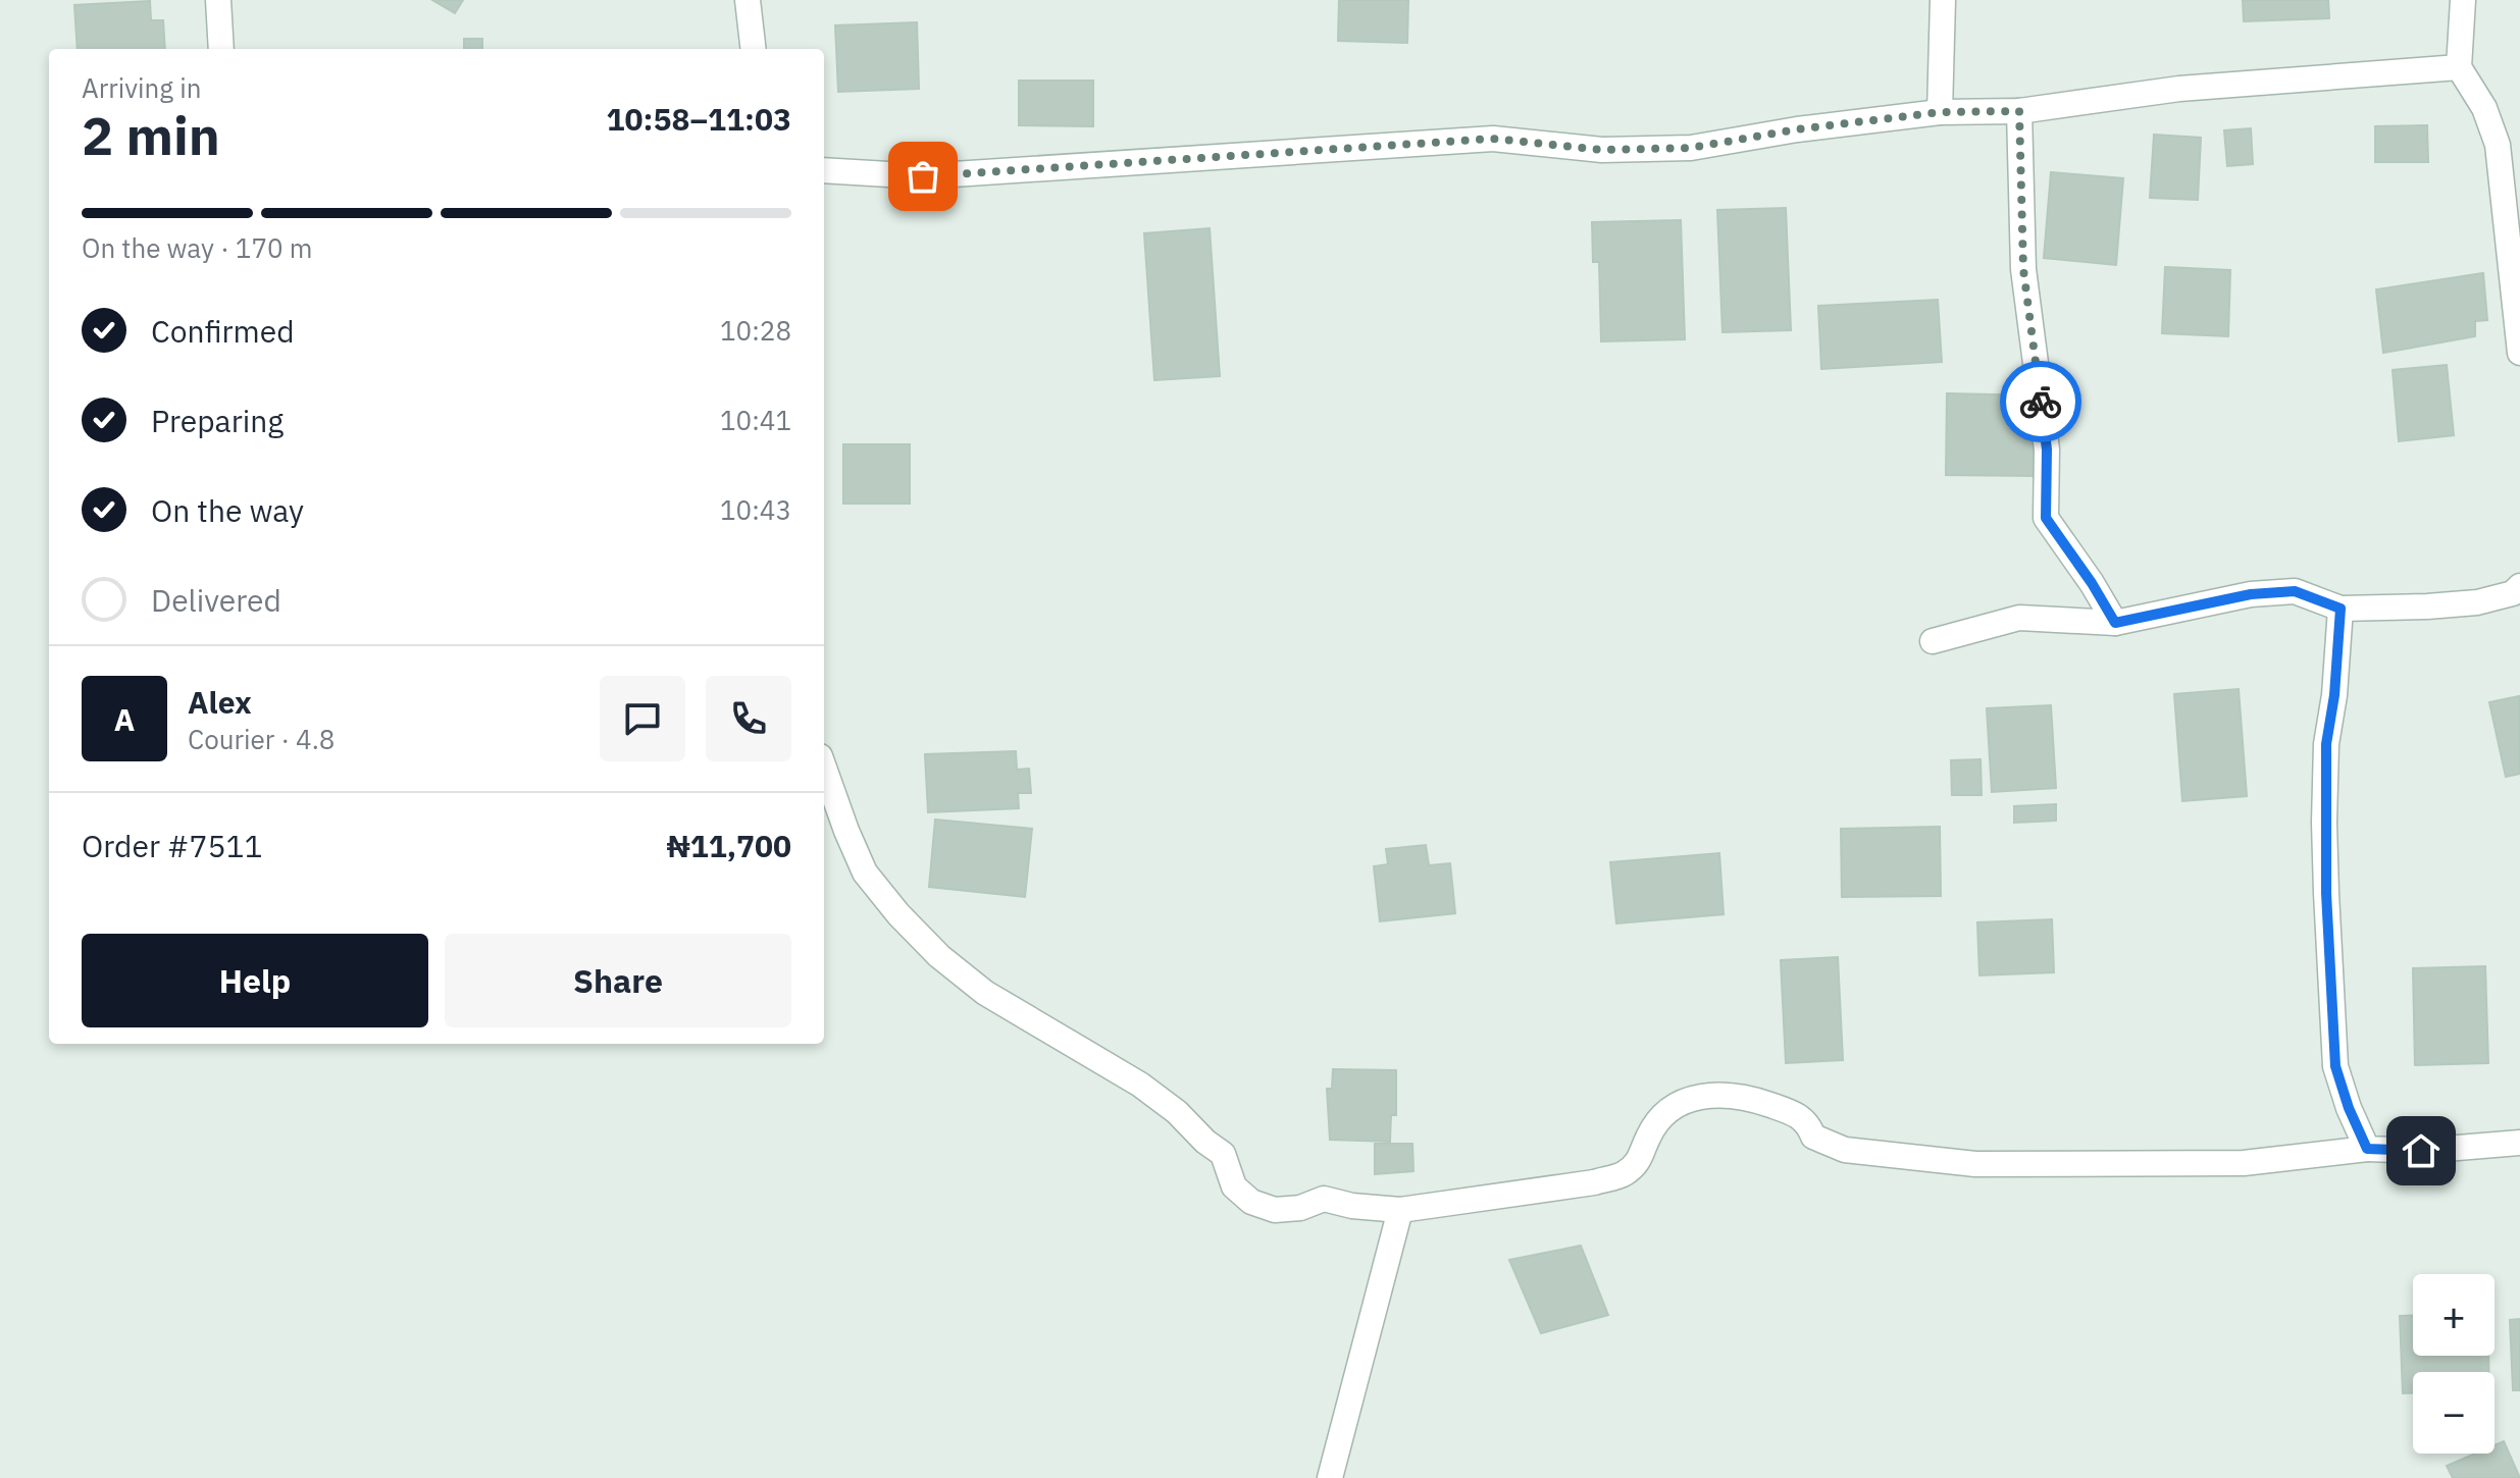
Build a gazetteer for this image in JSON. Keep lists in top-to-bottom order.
{
  "page": {
    "heading": ["2 min", "Arriving in", "10:58–11:03"],
    "panel": [
      "Alex",
      "Courier · 4.8",
      "Order #7511",
      "₦11,700"
    ],
    "bar": "On the way · 170 m",
    "list": [
      ["Confirmed", "10:28"],
      ["Preparing", "10:41"],
      ["On the way", "10:43"],
      "Delivered"
    ],
    "round": "A",
    "buttons": ["Help", "Share"],
    "map_buttons": ["+", "−"]
  }
}
